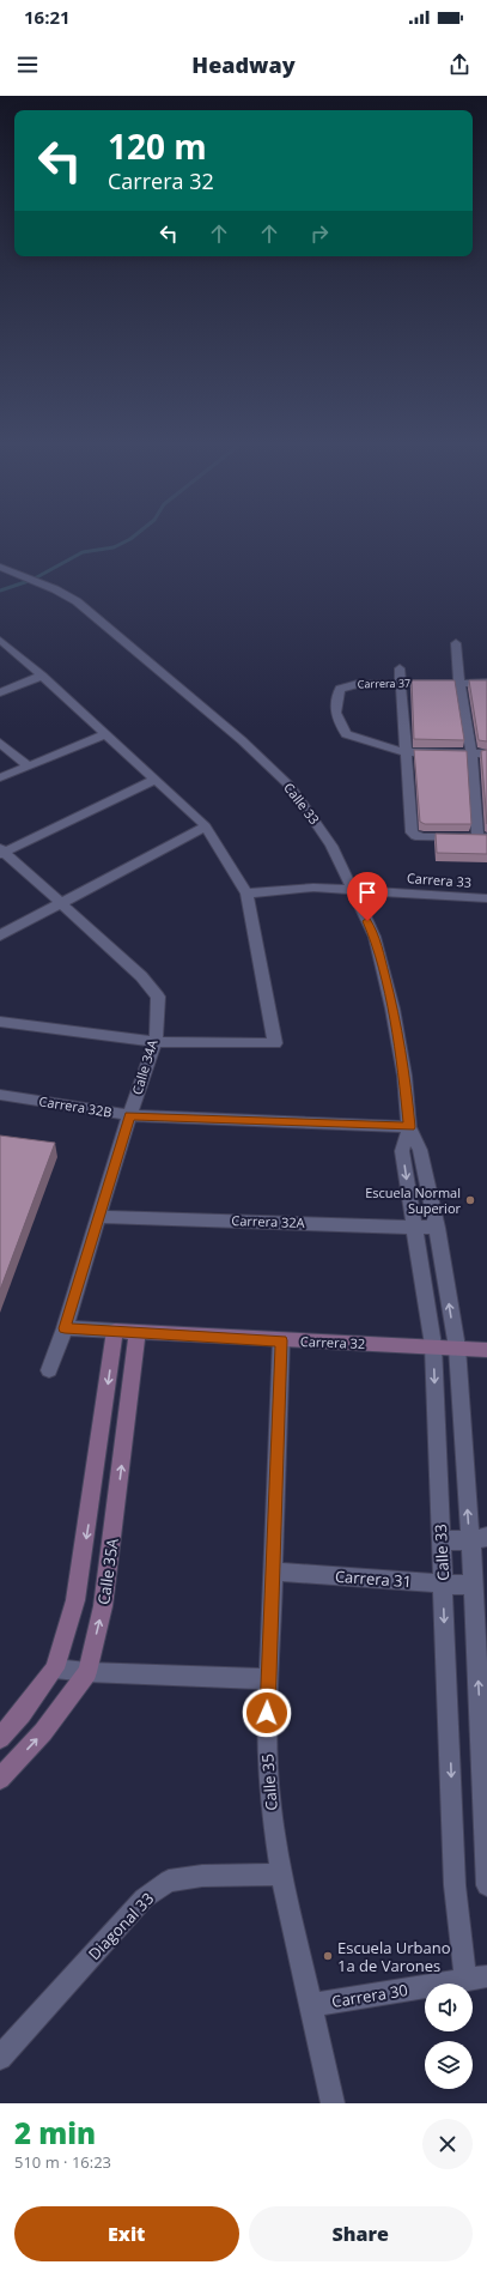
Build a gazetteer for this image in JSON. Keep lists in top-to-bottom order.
{
  "streets": {
    "street": [
      "Carrera 37",
      "Calle 33",
      "Carrera 33",
      "Calle 34A",
      "Carrera 32B",
      "Carrera 32A",
      "Carrera 32",
      "Calle 35A",
      "Carrera 31",
      "Calle 35",
      "Diagonal 33",
      "Carrera 30"
    ]
  },
  "crossings": [
    ["Calle 33", "Carrera 33"],
    ["Calle 33", "Carrera 32B"],
    ["Calle 33", "Carrera 32A"],
    ["Calle 33", "Carrera 32"],
    ["Calle 33", "Carrera 31"],
    ["Calle 33", "Carrera 30"],
    ["Calle 34A", "Carrera 32B"],
    ["Calle 34A", "Carrera 32A"],
    ["Calle 34A", "Carrera 32"],
    ["Carrera 32", "Calle 35A"],
    ["Carrera 32", "Calle 35"],
    ["Carrera 31", "Calle 35"],
    ["Calle 35", "Diagonal 33"],
    ["Calle 35", "Carrera 30"]
  ],
  "places": ["Escuela Normal Superior", "Escuela Urbano 1a de Varones"],
  "page": {
    "status": "16:21",
    "header": "Headway",
    "turn": ["120 m", "Carrera 32"],
    "heading": ["2 min", "510 m · 16:23"],
    "buttons": ["Exit", "Share"]
  }
}
